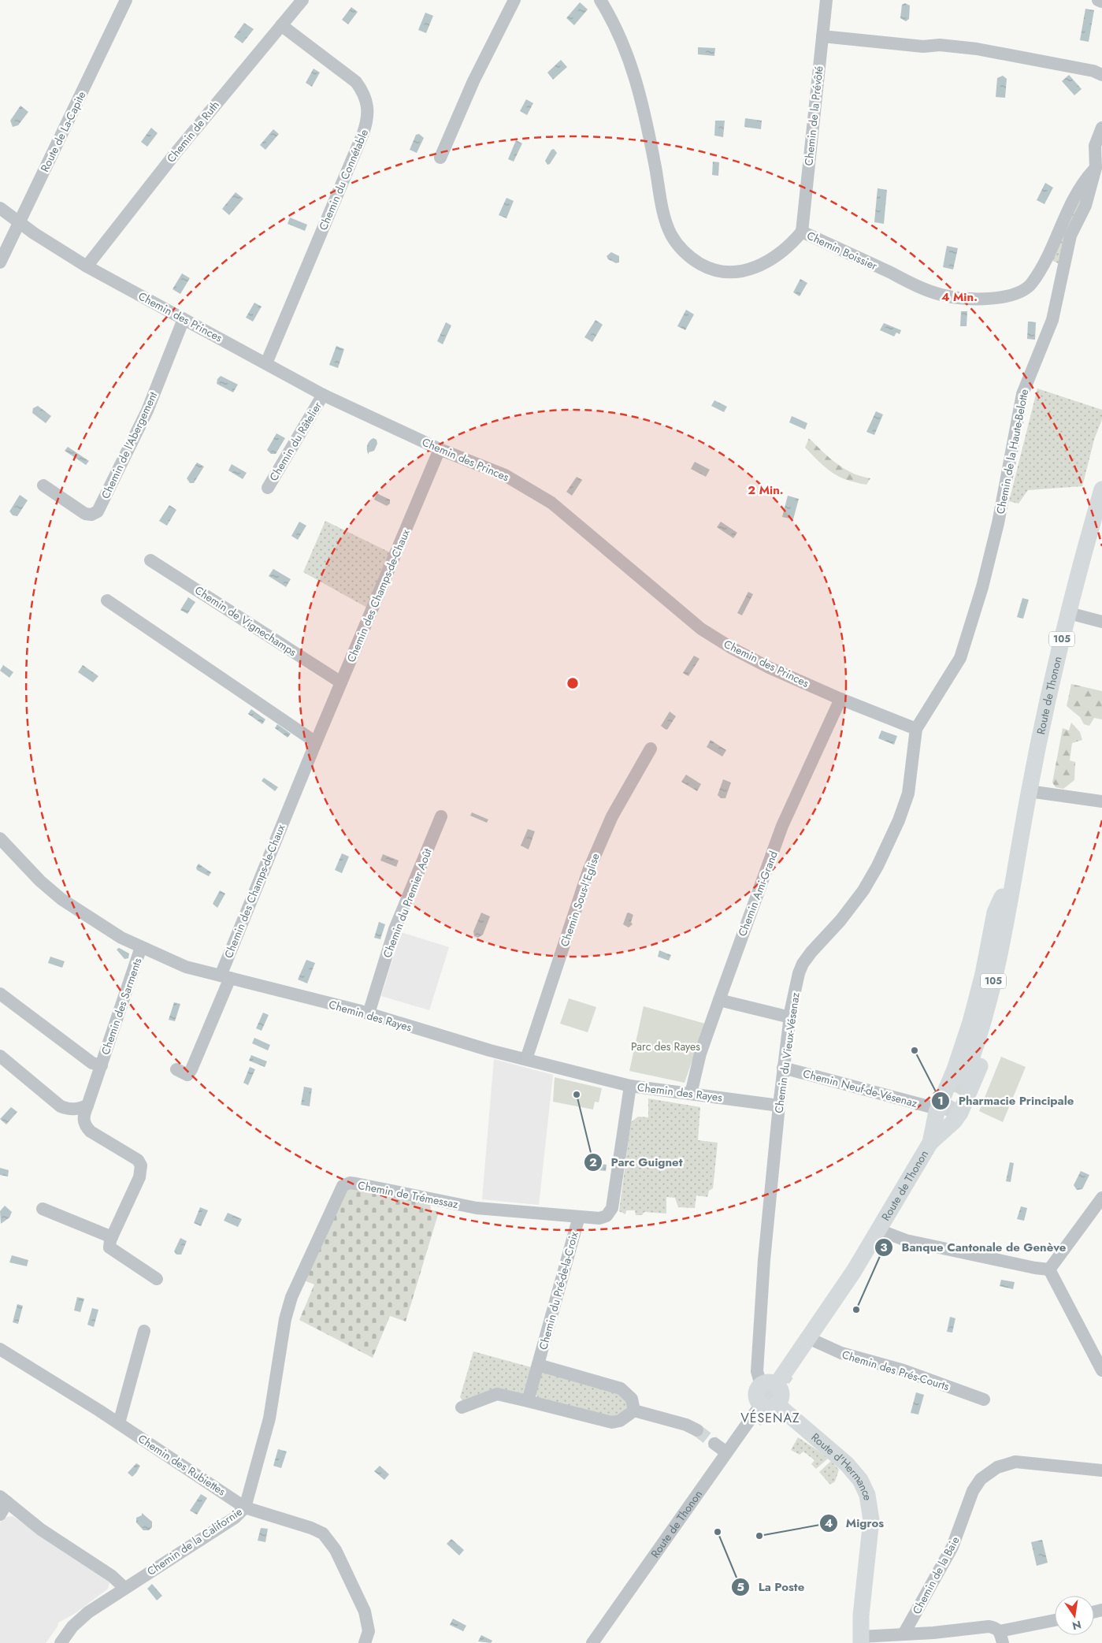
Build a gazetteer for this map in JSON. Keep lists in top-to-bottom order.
{
  "streets": {
    "main road": ["105", "Route de Thonon", "Route d'Hermance"],
    "street": [
      "Chemin de la Prévôté",
      "Route de La-Capite",
      "Chemin de Ruth",
      "Chemin du Connétable",
      "Chemin Boissier",
      "Chemin des Princes",
      "Chemin du Râtelier",
      "Chemin de l'Abergement",
      "Chemin de la Haute-Belotte",
      "Chemin des Champs-de-Chaux",
      "Chemin de Vignechamps",
      "Chemin Ami-Grand",
      "Chemin Sous-l'Eglise",
      "Chemin du Premier Août",
      "Chemin des Sarments",
      "Chemin des Rayes",
      "Chemin du Vieux-Vésenaz",
      "Chemin Neuf-de-Vésenaz",
      "Chemin de Trémessaz",
      "Chemin du Pré-de-la-Croix",
      "Chemin des Prés-Courts",
      "Chemin des Rubiettes",
      "Chemin de la Californie",
      "Chemin de la Baie"
    ]
  },
  "crossings": [
    ["Chemin de la Prévôté", "Chemin Boissier"],
    ["Route de La-Capite", "Chemin des Princes"],
    ["Chemin de Ruth", "Chemin du Connétable"],
    ["Chemin de Ruth", "Chemin des Princes"],
    ["Chemin du Connétable", "Chemin des Princes"],
    ["Chemin Boissier", "Chemin de la Haute-Belotte"],
    ["Chemin des Princes", "Chemin du Râtelier"],
    ["Chemin des Princes", "Chemin de l'Abergement"],
    ["Chemin des Princes", "Chemin de la Haute-Belotte"],
    ["Chemin des Princes", "Chemin des Champs-de-Chaux"],
    ["Chemin des Princes", "Chemin Ami-Grand"],
    ["Chemin des Princes", "Chemin du Vieux-Vésenaz"],
    ["Chemin de la Haute-Belotte", "Chemin du Vieux-Vésenaz"],
    ["Chemin des Champs-de-Chaux", "Chemin de Vignechamps"],
    ["Chemin des Champs-de-Chaux", "Chemin des Rayes"],
    ["105", "Route de Thonon"],
    ["Route de Thonon", "Chemin du Vieux-Vésenaz"],
    ["Route de Thonon", "Chemin Neuf-de-Vésenaz"],
    ["Route de Thonon", "Chemin des Prés-Courts"],
    ["Route de Thonon", "Route d'Hermance"],
    ["Chemin Ami-Grand", "Chemin des Rayes"],
    ["Chemin Sous-l'Eglise", "Chemin des Rayes"],
    ["Chemin du Premier Août", "Chemin des Rayes"],
    ["Chemin des Sarments", "Chemin des Rayes"],
    ["Chemin des Rayes", "Chemin du Vieux-Vésenaz"],
    ["Chemin des Rayes", "Chemin de Trémessaz"],
    ["Chemin du Vieux-Vésenaz", "Chemin Neuf-de-Vésenaz"],
    ["Chemin de Trémessaz", "Chemin du Pré-de-la-Croix"],
    ["Chemin de Trémessaz", "Chemin des Rubiettes"],
    ["Chemin de Trémessaz", "Chemin de la Californie"],
    ["Chemin des Rubiettes", "Chemin de la Californie"]
  ],
  "districts": ["VÉSENAZ"],
  "parks": ["Parc des Rayes"],
  "places": [
    "Pharmacie Principale",
    "Parc Guignet",
    "Banque Cantonale de Genève",
    "La Poste",
    "Migros"
  ],
  "north": "bottom",
  "rings": ["4 Min.", "2 Min."]
}
